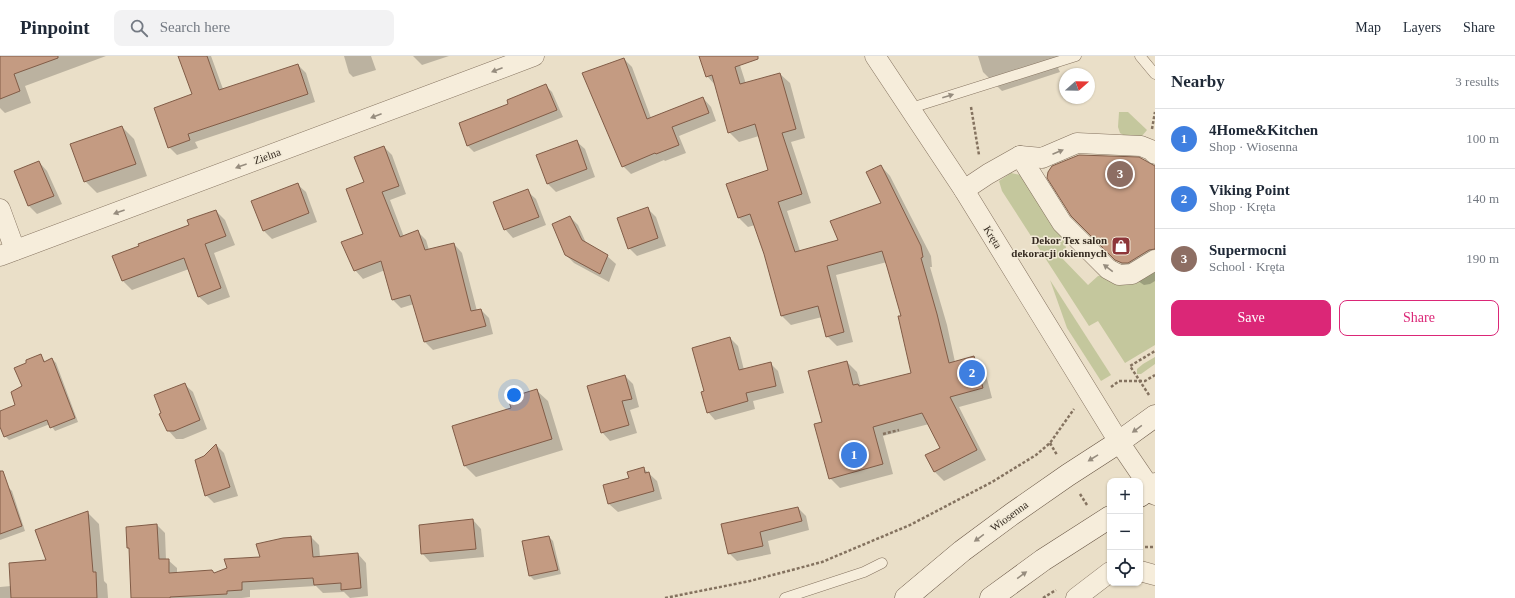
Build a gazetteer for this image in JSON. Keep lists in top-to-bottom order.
{
  "streets": {
    "main road": ["Wiosenna"],
    "street": ["Zielna", "Kręta"]
  },
  "crossings": [
    ["Kręta", "Wiosenna"]
  ],
  "one_way": ["Zielna"],
  "places": {
    "shop": ["Dekor Tex salon dekoracji okiennych"]
  },
  "north": "right",
  "page": {
    "header": "Pinpoint",
    "search": "Search here",
    "nav": ["Map", "Layers", "Share"],
    "heading": ["Nearby", "3 results"],
    "list": [
      {
        "mark": "1",
        "name": "4Home&Kitchen",
        "note": "Shop · Wiosenna",
        "value": "100 m"
      },
      {
        "mark": "2",
        "name": "Viking Point",
        "note": "Shop · Kręta",
        "value": "140 m"
      },
      {
        "mark": "3",
        "name": "Supermocni",
        "note": "School · Kręta",
        "value": "190 m"
      }
    ],
    "pins": ["3", "2", "1"],
    "buttons": ["Save", "Share"],
    "map_buttons": ["+", "−"]
  }
}
